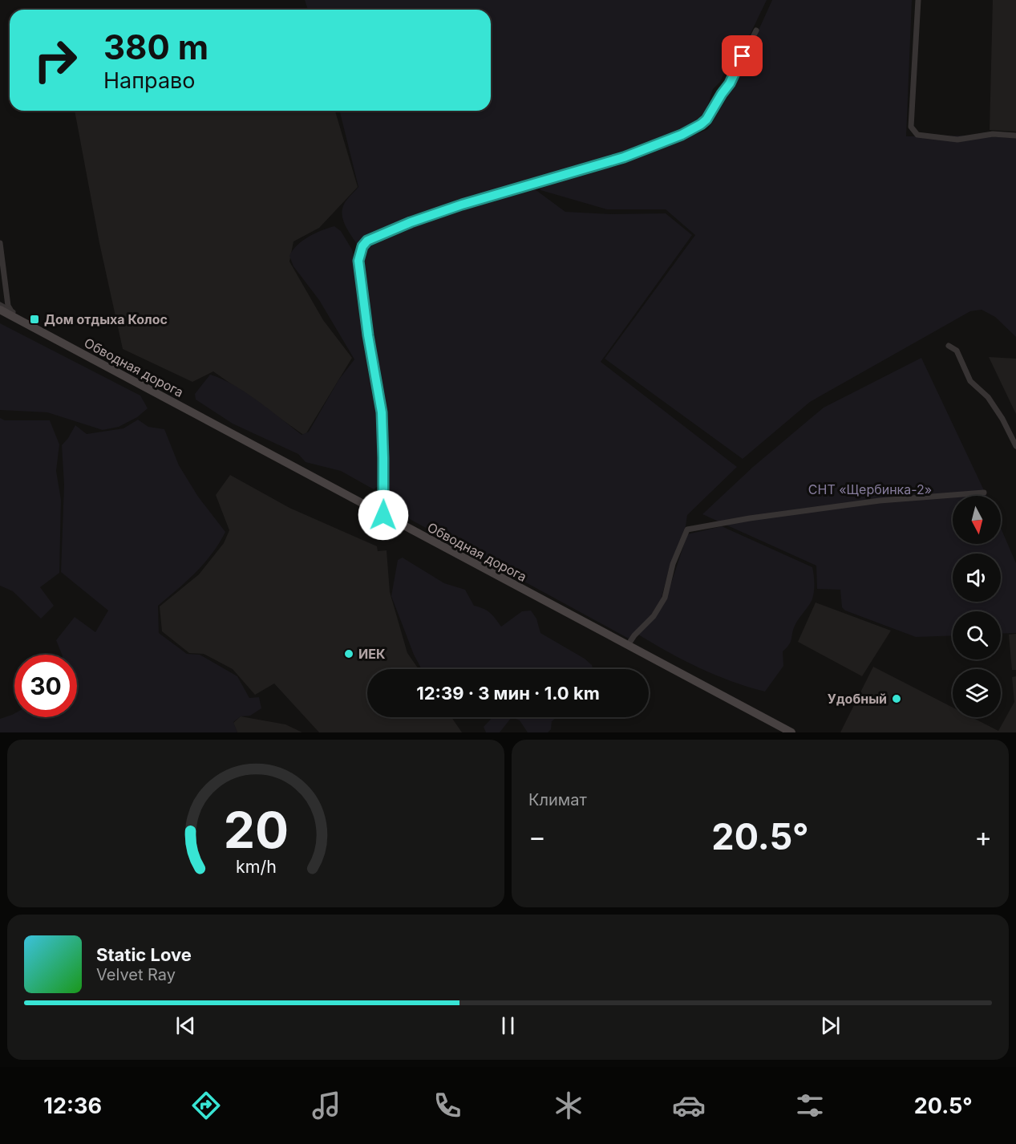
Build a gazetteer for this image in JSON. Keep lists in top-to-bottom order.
{
  "streets": {
    "main road": ["Обводная дорога"]
  },
  "parks": ["СНТ «Щербинка-2»"],
  "places": {
    "transit": ["Дом отдыха Колос"],
    "other": ["ИЕК", "Удобный"]
  },
  "north": "bottom",
  "page": {
    "turn": ["380 m", "Направо"],
    "limit": "30",
    "trip": "12:39 · 3 мин · 1.0 km",
    "tile": "Климат",
    "heat": ["−", "20.5°", "+"],
    "song": ["Static Love", "Velvet Ray"],
    "tabs": ["12:36", "20.5°"],
    "gauge": ["20", "km/h"]
  }
}
